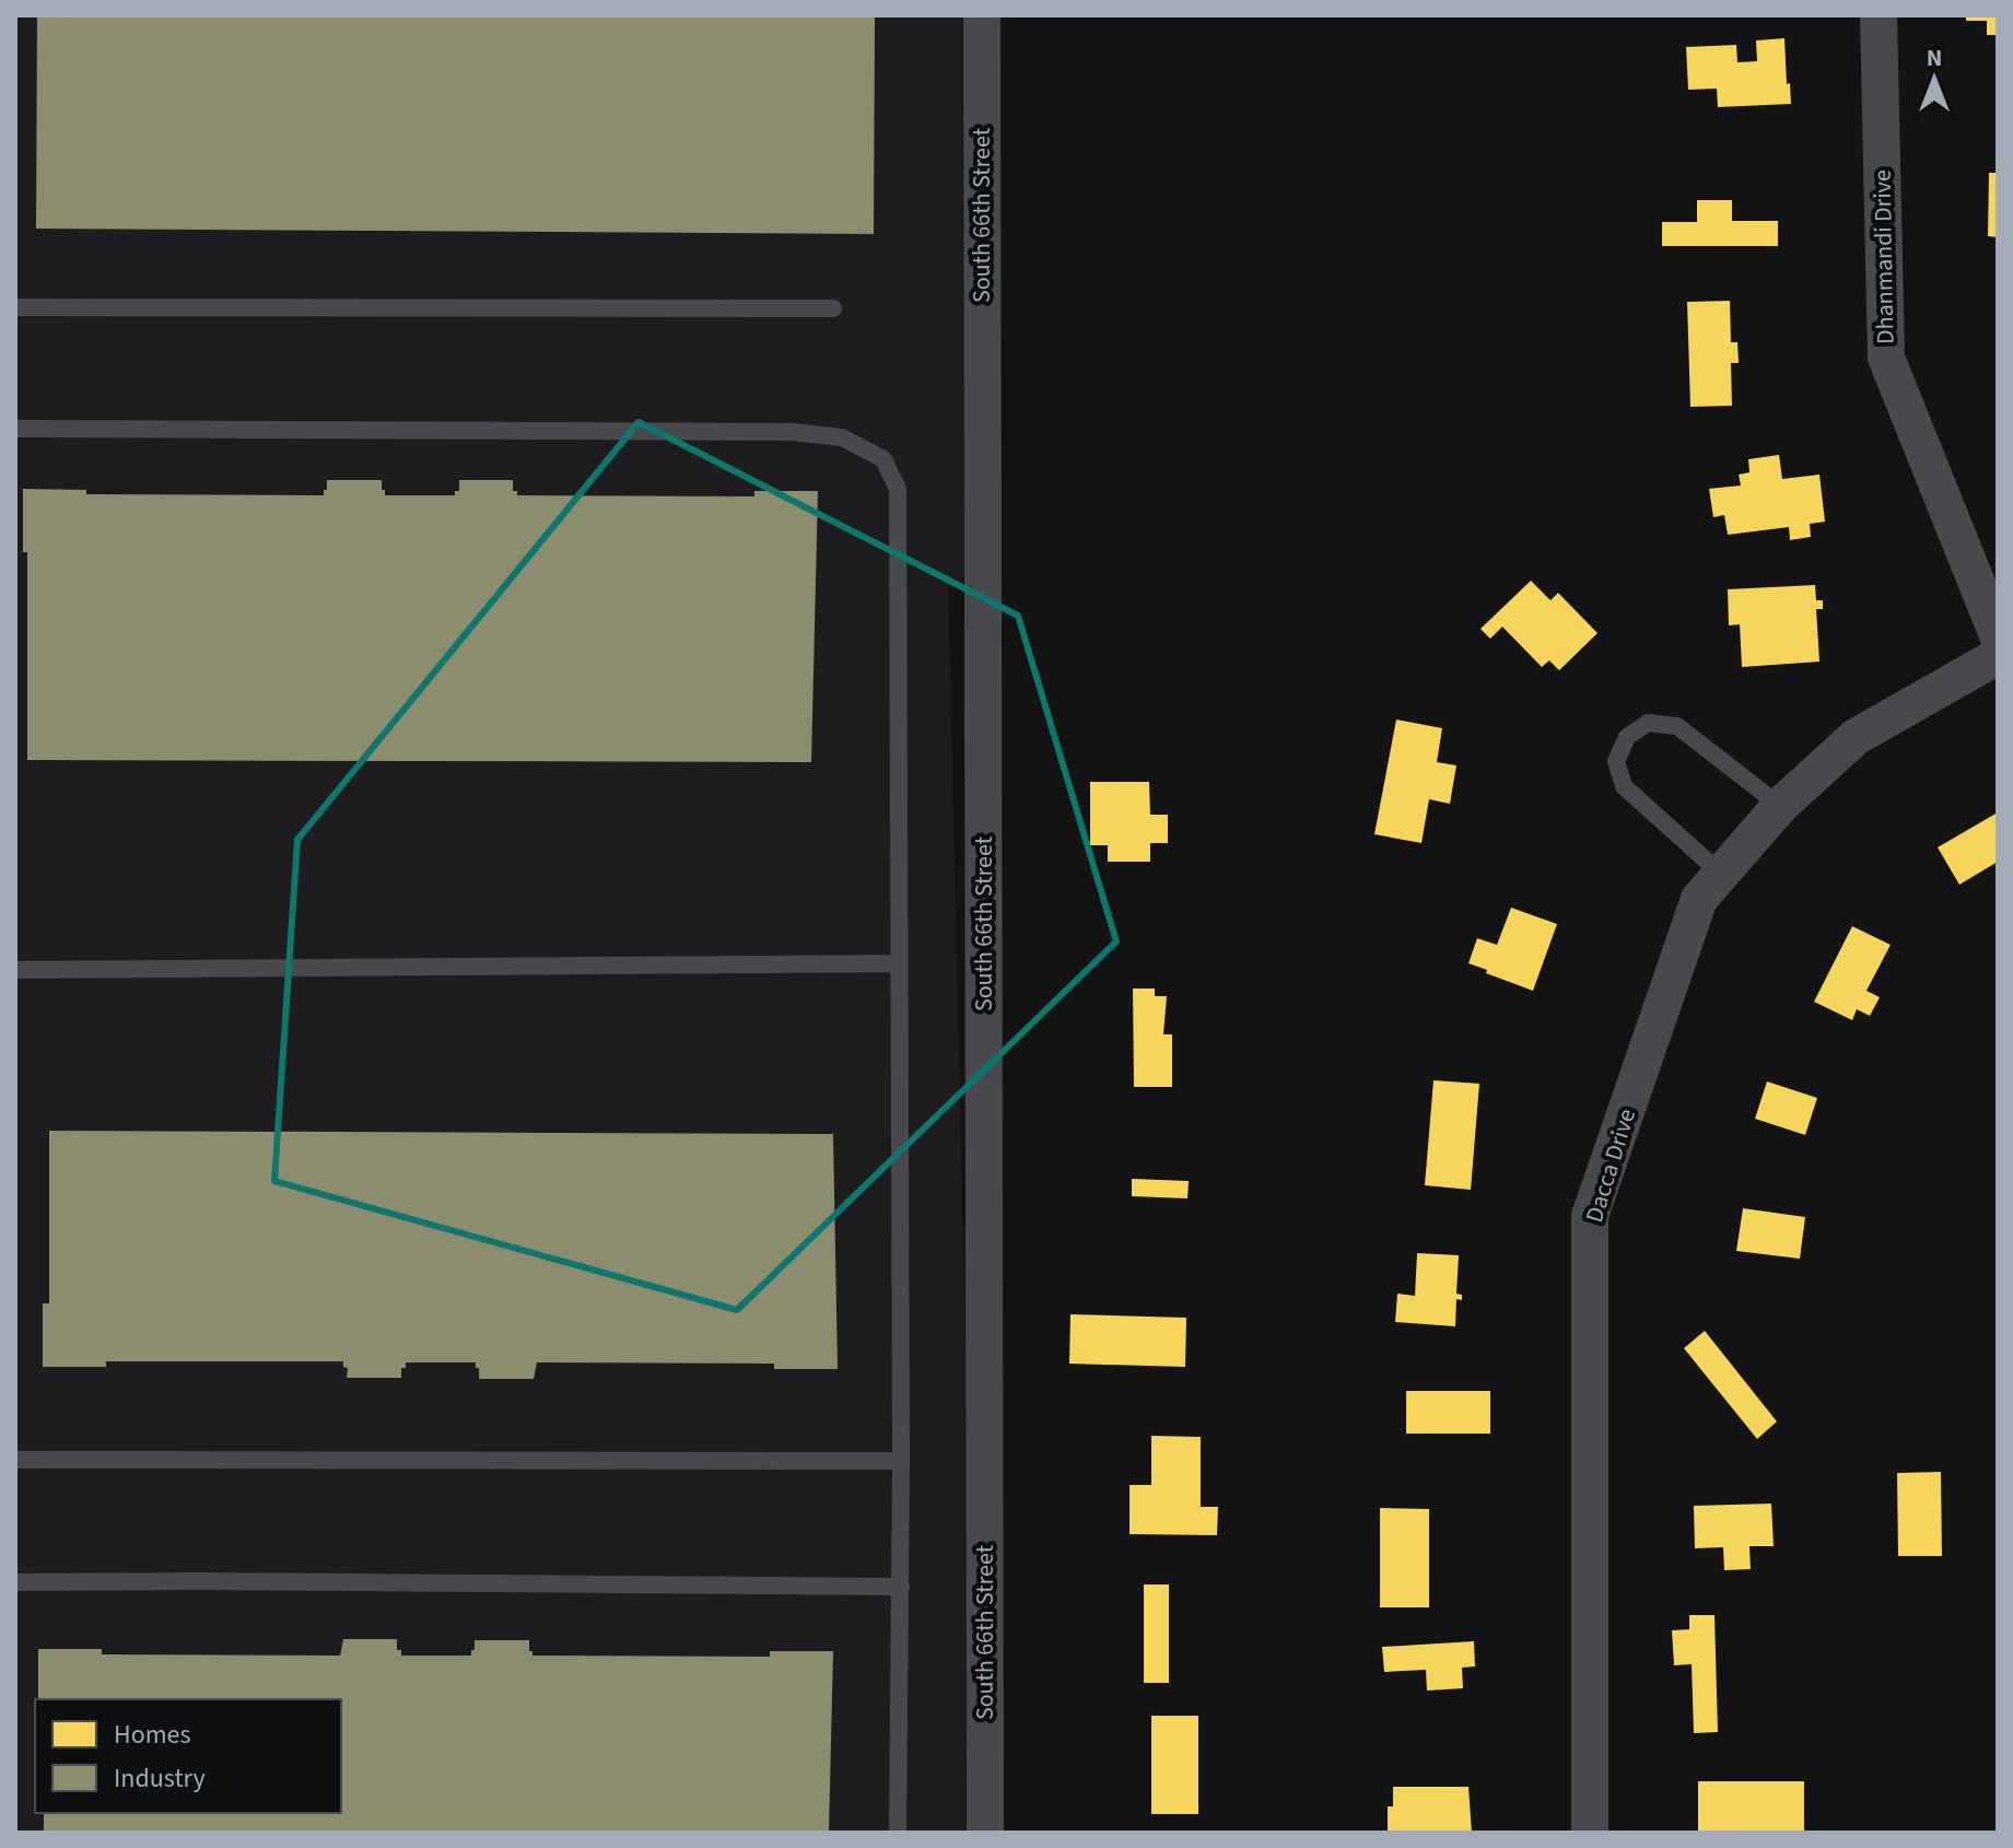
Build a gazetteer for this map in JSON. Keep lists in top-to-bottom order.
{
  "streets": {
    "street": ["South 66th Street", "Dhanmandi Drive", "Dacca Drive"]
  },
  "legend": ["Homes", "Industry"],
  "north": "top"
}
